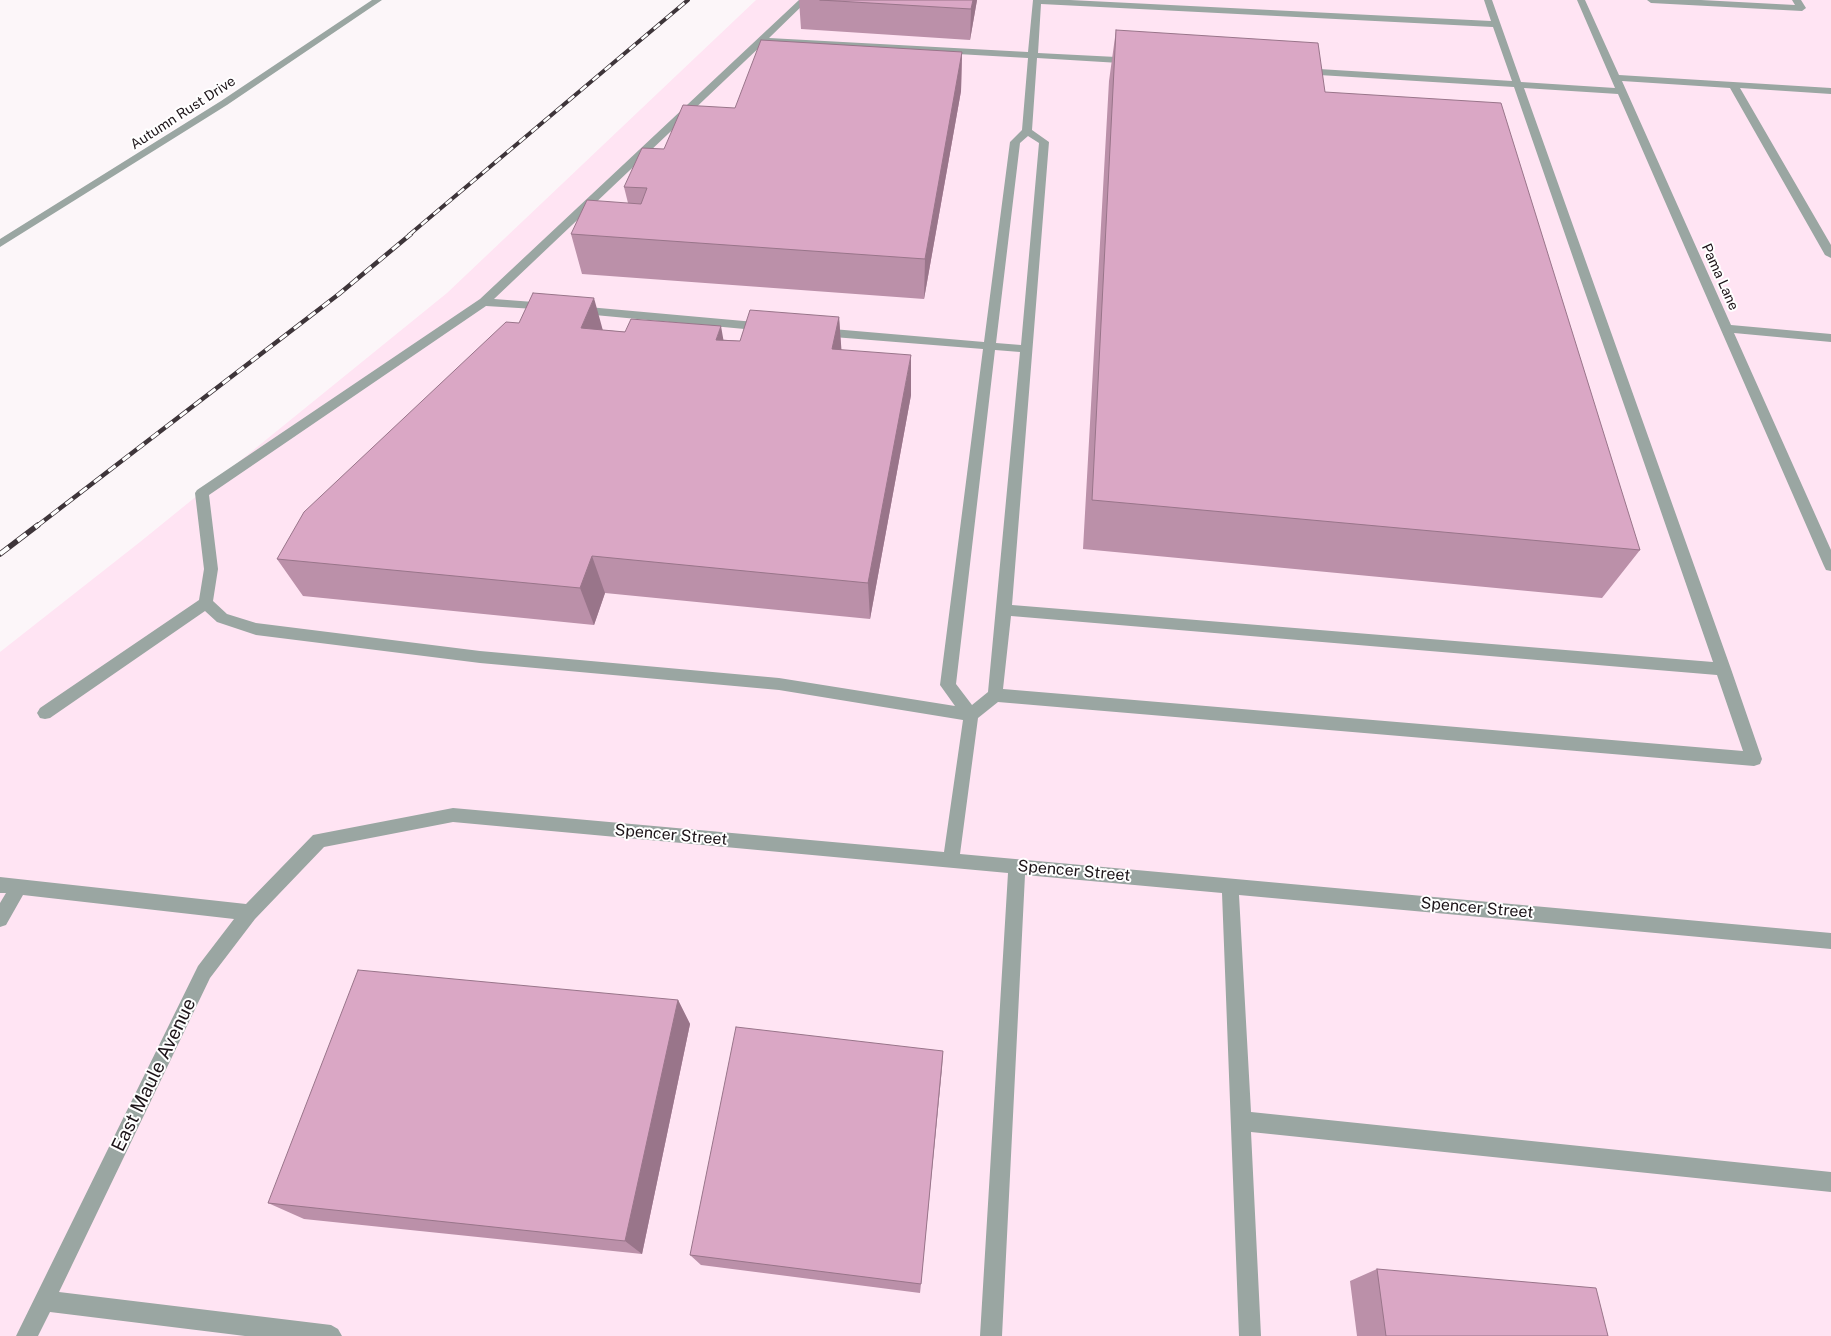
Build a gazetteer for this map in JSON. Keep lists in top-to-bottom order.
{
  "streets": {
    "street": [
      "Autumn Rust Drive",
      "Pama Lane",
      "Spencer Street",
      "East Maule Avenue"
    ]
  },
  "crossings": [
    ["Spencer Street", "East Maule Avenue"]
  ]
}
